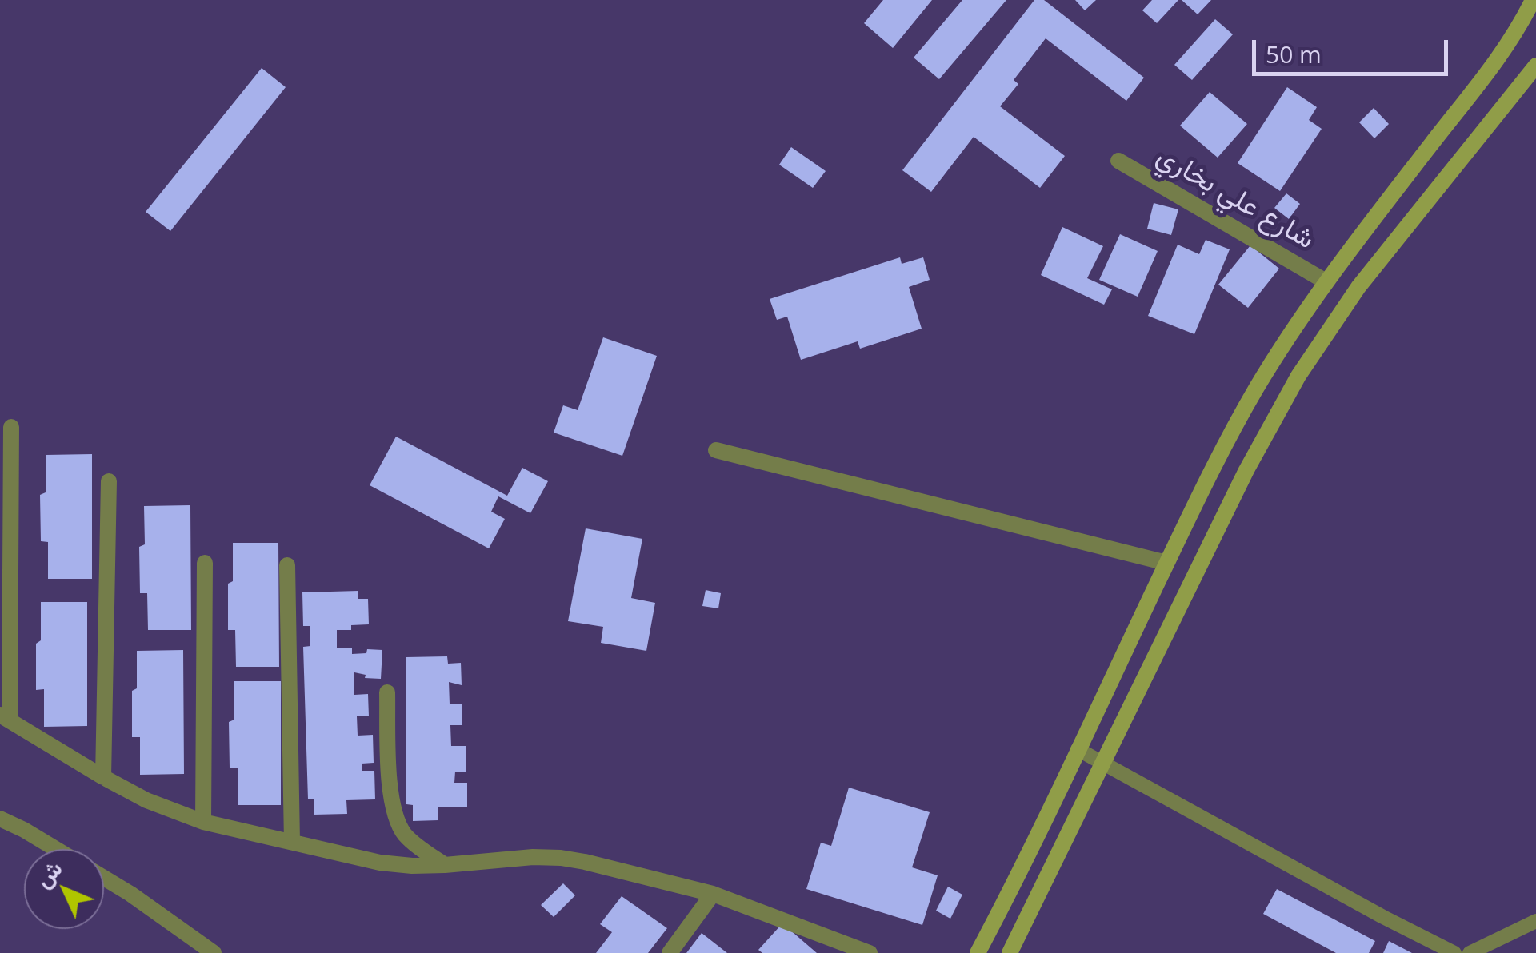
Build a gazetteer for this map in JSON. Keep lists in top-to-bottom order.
{
  "streets": {
    "street": ["شارع علي بخاري"]
  },
  "scale_bar": "50 m",
  "north": "top left"
}
